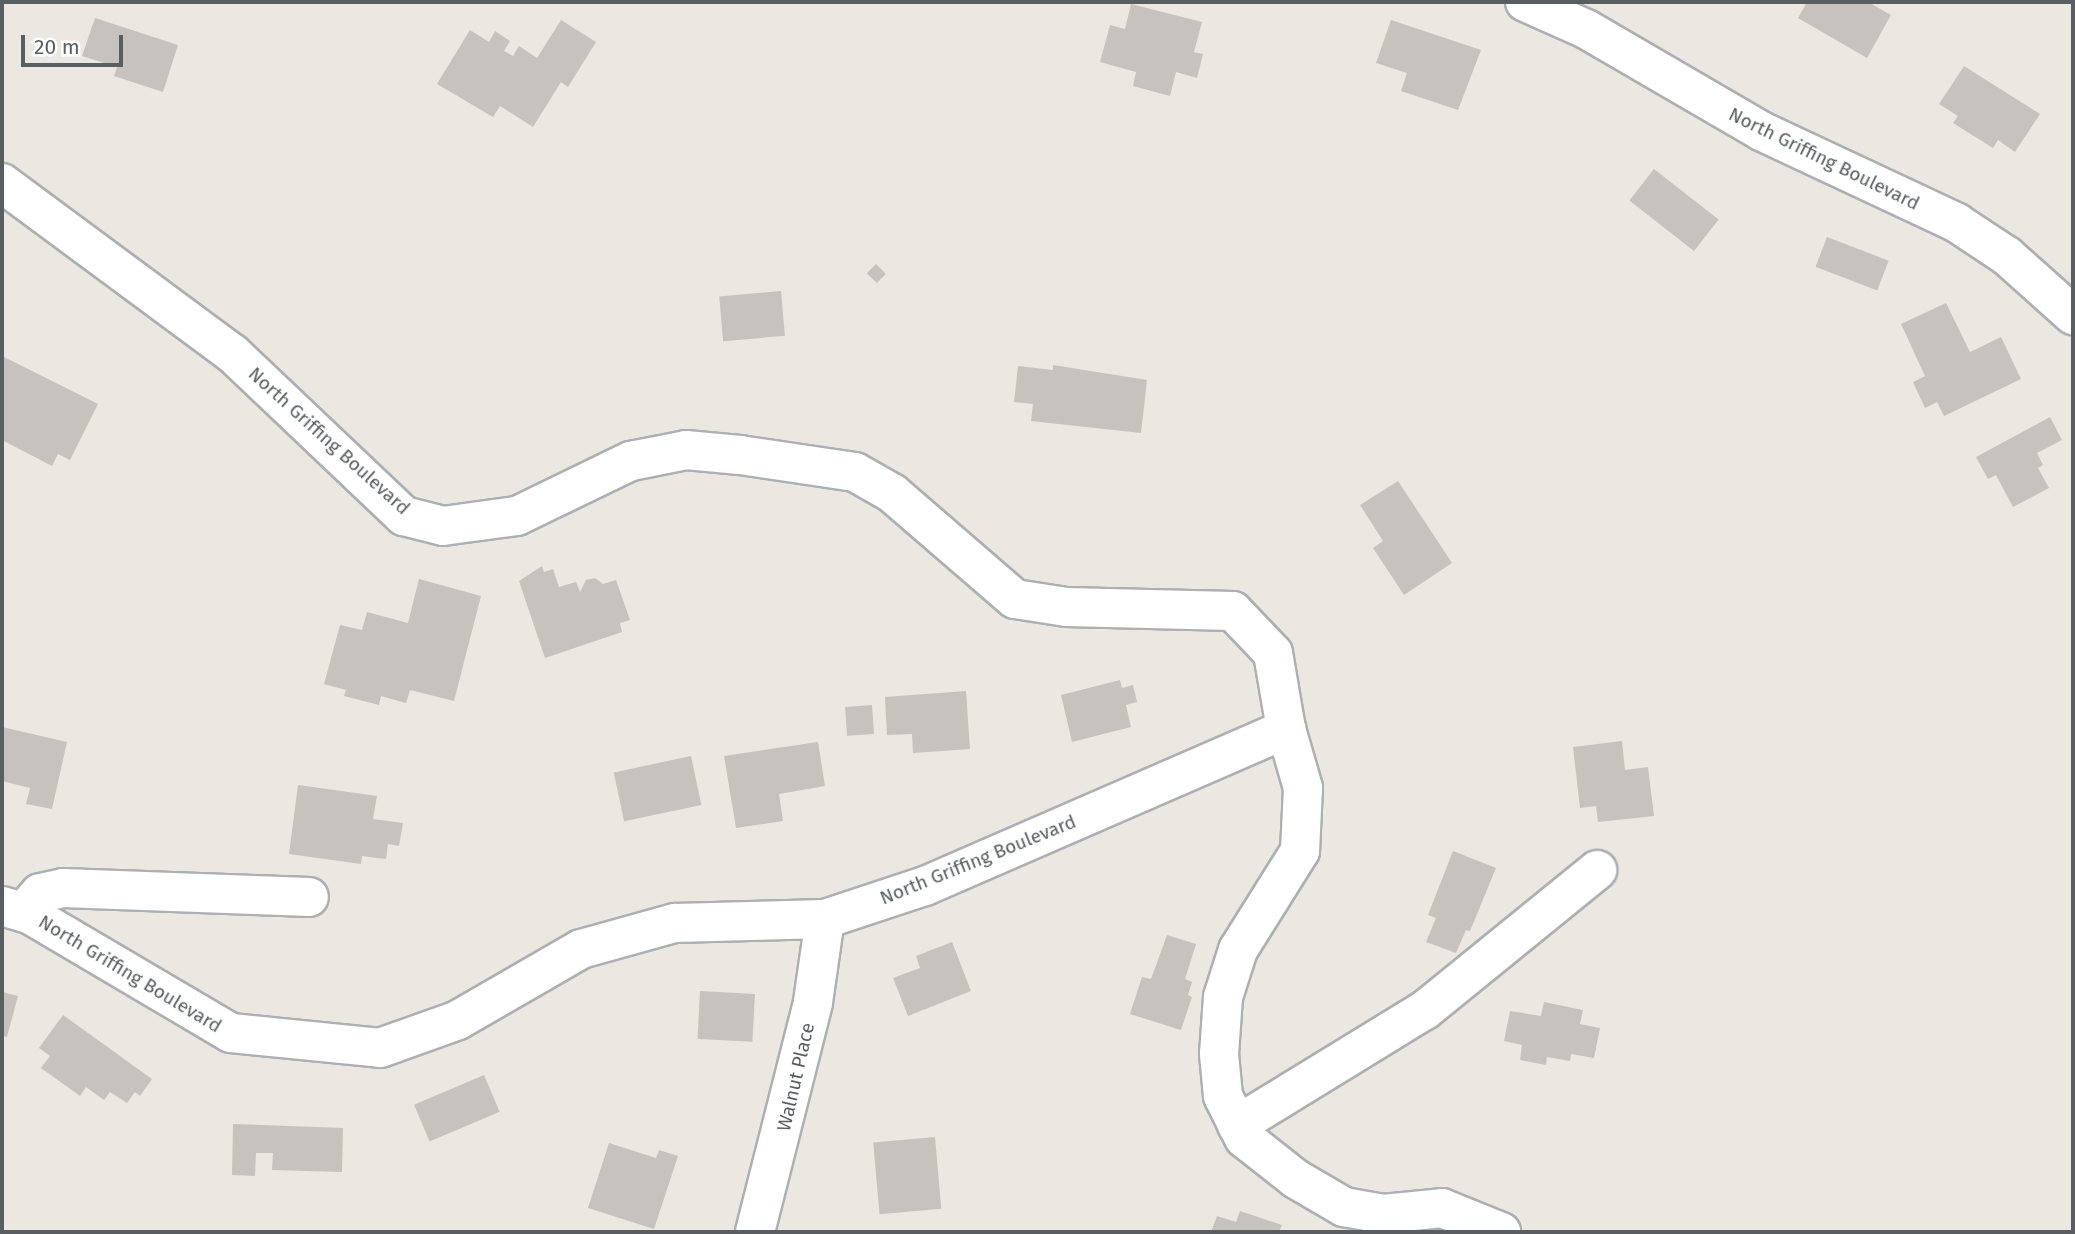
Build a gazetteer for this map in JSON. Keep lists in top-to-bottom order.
{
  "streets": {
    "street": ["North Griffing Boulevard", "Walnut Place"]
  },
  "crossings": [
    ["North Griffing Boulevard", "Walnut Place"]
  ],
  "scale_bar": "20 m"
}
